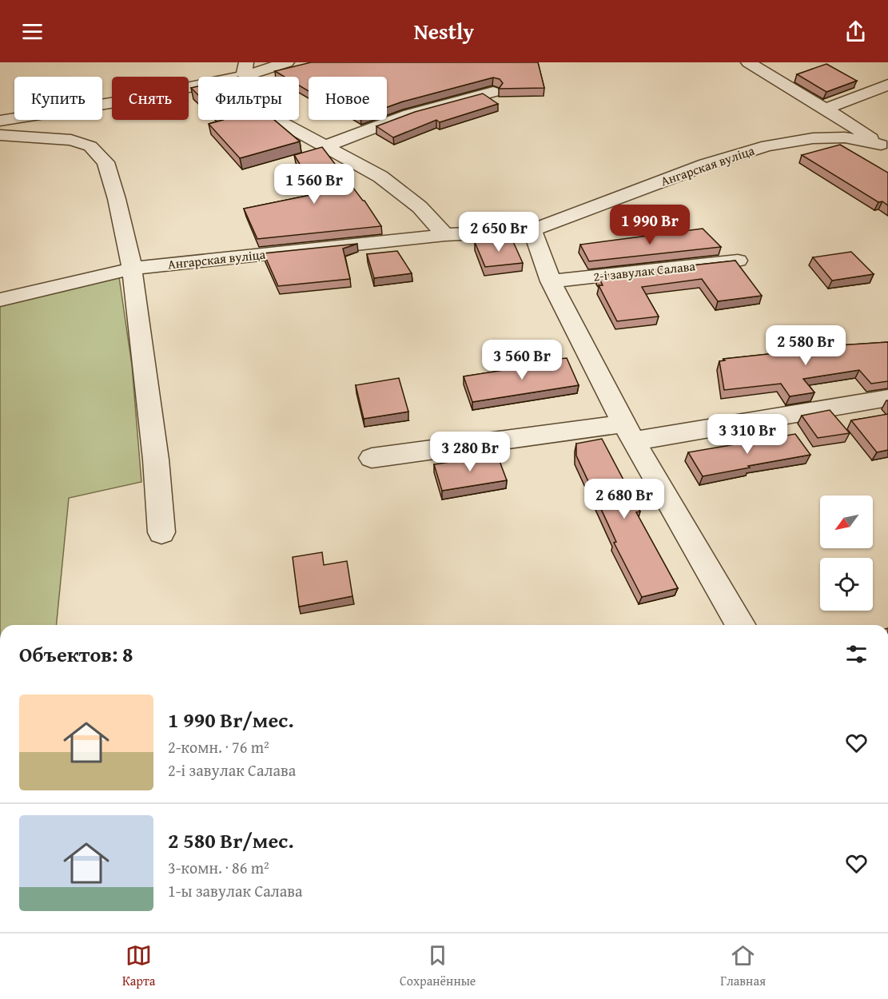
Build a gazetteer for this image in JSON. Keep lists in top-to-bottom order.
{
  "streets": {
    "street": ["Ангарская вуліца", "2-і завулак Салава"]
  },
  "north": "bottom left",
  "page": {
    "header": "Nestly",
    "chip": [
      "Купить",
      "Снять",
      "Фильтры",
      "Новое"
    ],
    "price": [
      "1 560 Br",
      "1 990 Br",
      "2 650 Br",
      "2 580 Br",
      "3 560 Br",
      "3 310 Br",
      "3 280 Br",
      "2 680 Br"
    ],
    "heading": "Объектов: 8",
    "list": [
      {
        "name": "1 990 Br/мес.",
        "note": "2-комн. · 76 m² · 2-і завулак Салава"
      },
      {
        "name": "2 580 Br/мес.",
        "note": "3-комн. · 86 m² · 1-ы завулак Салава"
      }
    ],
    "tabs": ["Карта", "Сохранённые", "Главная"]
  }
}
